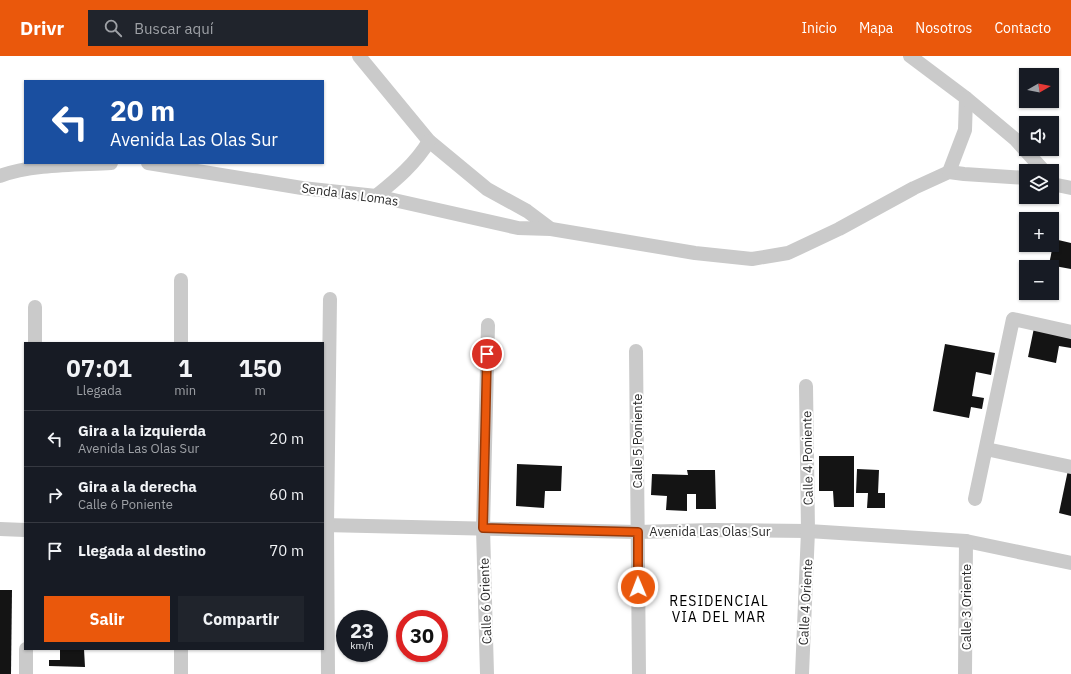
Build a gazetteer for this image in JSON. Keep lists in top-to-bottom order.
{
  "streets": {
    "street": [
      "Senda las Lomas",
      "Calle 5 Poniente",
      "Calle 4 Poniente",
      "Avenida Las Olas Sur",
      "Calle 6 Oriente",
      "Calle 4 Oriente",
      "Calle 3 Oriente"
    ]
  },
  "crossings": [
    ["Calle 5 Poniente", "Avenida Las Olas Sur"],
    ["Calle 4 Poniente", "Avenida Las Olas Sur"],
    ["Calle 4 Poniente", "Calle 4 Oriente"],
    ["Avenida Las Olas Sur", "Calle 6 Oriente"],
    ["Avenida Las Olas Sur", "Calle 4 Oriente"],
    ["Avenida Las Olas Sur", "Calle 3 Oriente"]
  ],
  "districts": ["RESIDENCIAL VIA DEL MAR"],
  "north": "right",
  "page": {
    "header": "Drivr",
    "search": "Buscar aquí",
    "nav": [
      "Inicio",
      "Mapa",
      "Nosotros",
      "Contacto"
    ],
    "map_buttons": ["+", "−"],
    "turn": ["20 m", "Avenida Las Olas Sur"],
    "eta": [
      "07:01",
      "Llegada",
      "1",
      "min",
      "150",
      "m"
    ],
    "list": [
      {
        "name": "Gira a la izquierda",
        "note": "Avenida Las Olas Sur",
        "value": "20 m"
      },
      {
        "name": "Gira a la derecha",
        "note": "Calle 6 Poniente",
        "value": "60 m"
      },
      {
        "name": "Llegada al destino",
        "value": "70 m"
      }
    ],
    "buttons": ["Salir", "Compartir"],
    "speed": "23 km/h",
    "limit": "30"
  }
}
